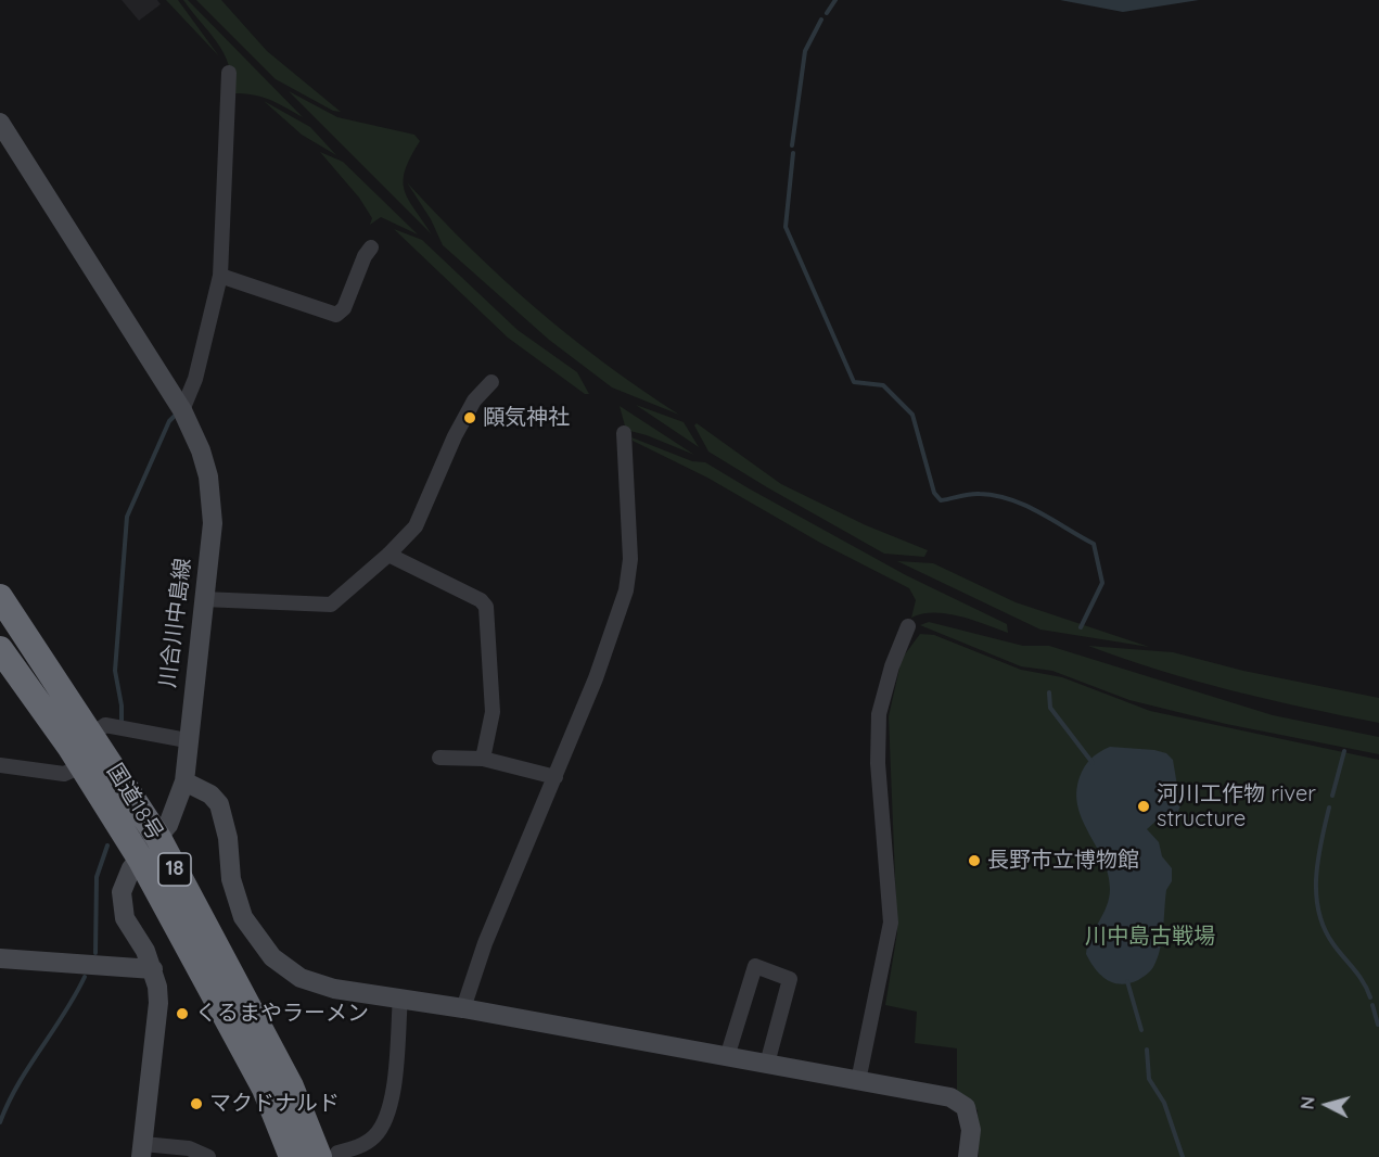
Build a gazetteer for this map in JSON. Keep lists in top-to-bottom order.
{
  "streets": {
    "highway": ["国道18号", "18"],
    "street": ["川合川中島線"]
  },
  "crossings": [
    ["川合川中島線", "国道18号"]
  ],
  "parks": ["川中島古戦場"],
  "places": [
    "頥気神社",
    "河川工作物 river structure",
    "長野市立博物館",
    "くるまやラーメン",
    "マクドナルド"
  ],
  "north": "left"
}
